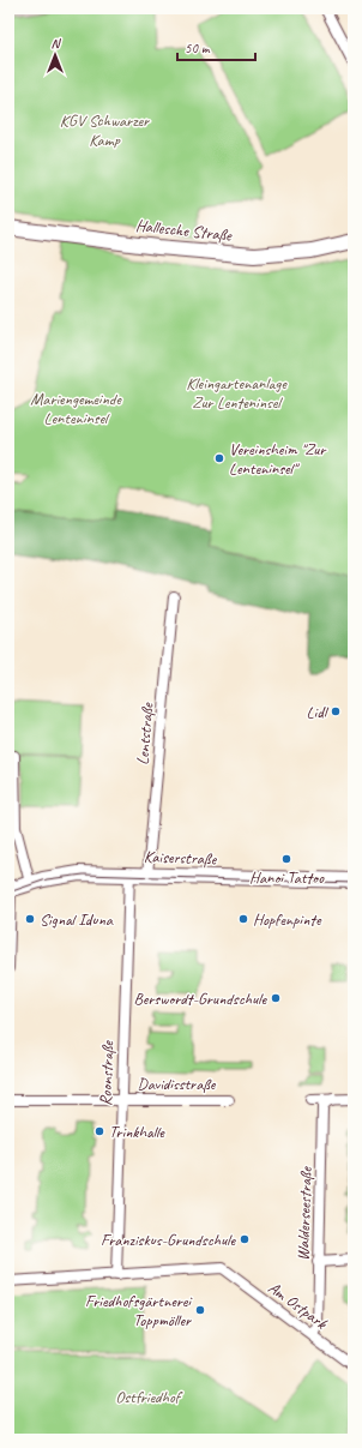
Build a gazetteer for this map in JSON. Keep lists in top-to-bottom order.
{
  "streets": {
    "main road": ["Hallesche Straße", "Kaiserstraße"],
    "street": [
      "Lentstraße",
      "Roonstraße",
      "Davidisstraße",
      "Walderseestraße",
      "Am Ostpark"
    ]
  },
  "crossings": [
    ["Lentstraße", "Kaiserstraße"],
    ["Kaiserstraße", "Roonstraße"],
    ["Roonstraße", "Davidisstraße"],
    ["Roonstraße", "Am Ostpark"],
    ["Walderseestraße", "Am Ostpark"]
  ],
  "parks": [
    "KGV Schwarzer Kamp",
    "Kleingartenanlage Zur Lenteninsel",
    "Mariengemeinde Lenteninsel",
    "Ostfriedhof"
  ],
  "places": [
    "Vereinsheim \"Zur Lenteninsel\"",
    "Lidl",
    "Hanoi Tattoo",
    "Signal Iduna",
    "Hopfenpinte",
    "Berswordt-Grundschule",
    "Trinkhalle",
    "Franziskus-Grundschule",
    "Friedhofsgärtnerei Toppmöller"
  ],
  "scale_bar": "50 m",
  "north": "top"
}
